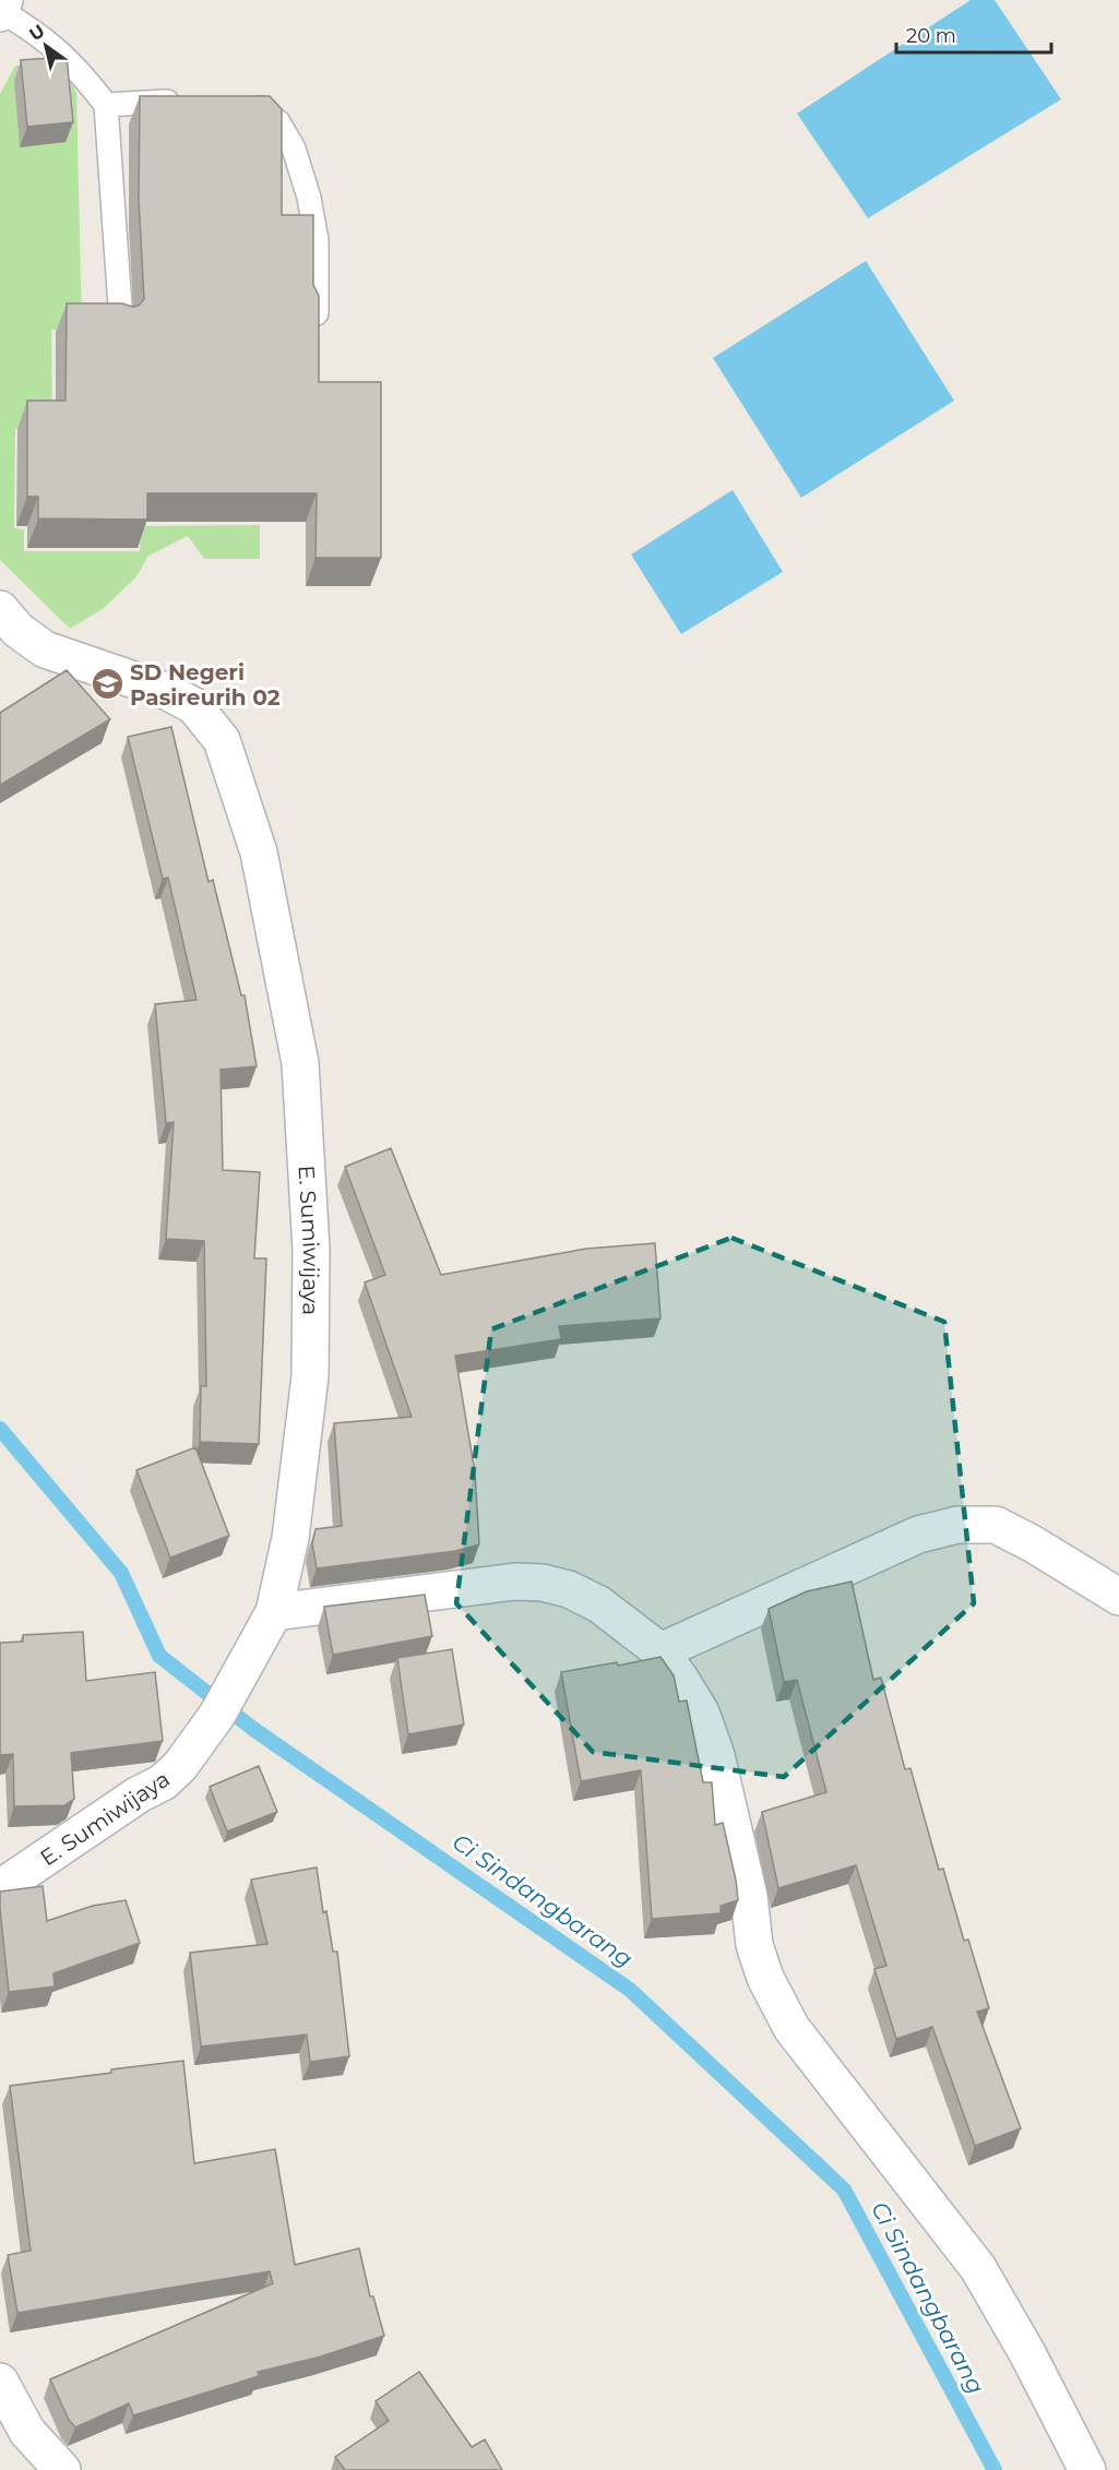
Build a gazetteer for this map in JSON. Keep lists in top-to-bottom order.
{
  "streets": {
    "street": ["E. Sumiwijaya"]
  },
  "water": ["Ci Sindangbarang"],
  "places": {
    "school or university": ["SD Negeri Pasireurih 02"]
  },
  "scale_bar": "20 m",
  "north": "top left"
}
